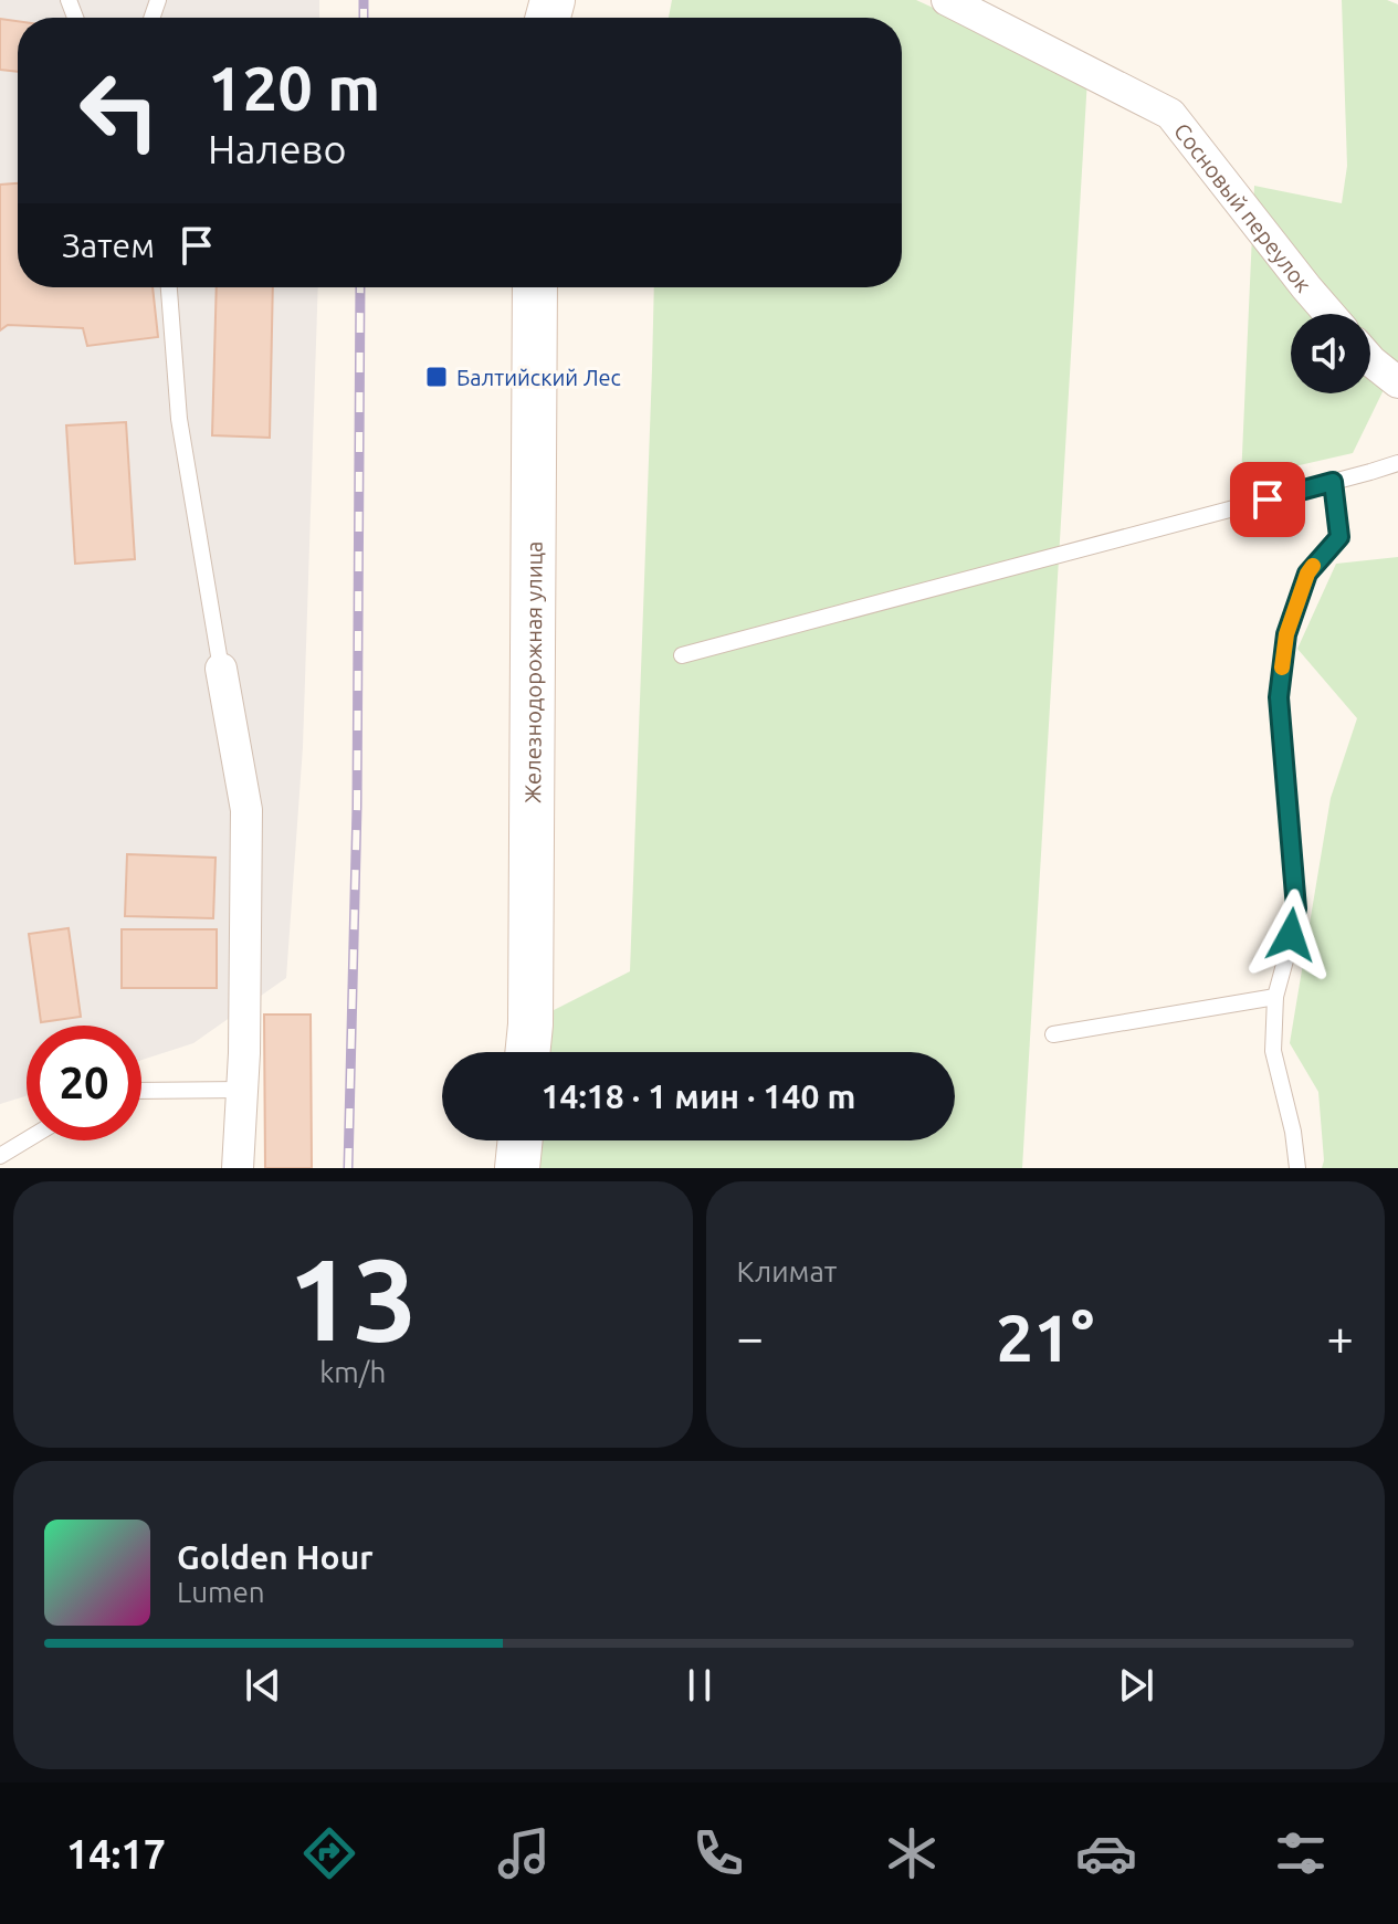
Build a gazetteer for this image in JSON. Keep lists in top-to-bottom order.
{
  "streets": {
    "street": ["Сосновый переулок", "Железнодорожная улица"]
  },
  "places": {
    "transit": ["Балтийский Лес"]
  },
  "page": {
    "turn": ["120 m", "Налево"],
    "then": "Затем",
    "limit": "20",
    "trip": "14:18 · 1 мин · 140 m",
    "tile": [
      ["13", "km/h"],
      "Климат"
    ],
    "heat": ["−", "21°", "+"],
    "song": ["Golden Hour", "Lumen"],
    "tabs": "14:17"
  }
}
